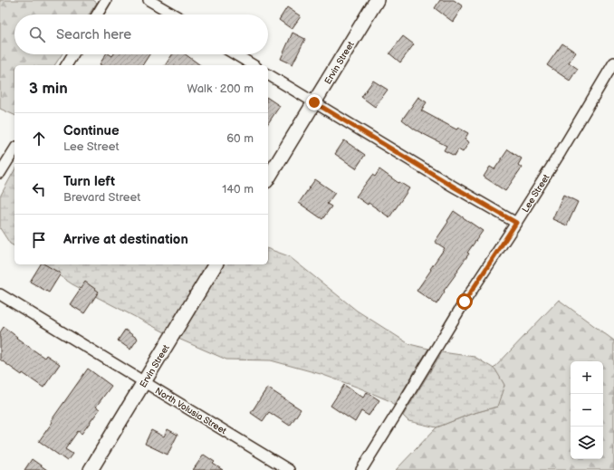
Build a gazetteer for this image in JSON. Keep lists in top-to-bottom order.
{
  "streets": {
    "street": ["Ervin Street", "Lee Street", "North Volusia Street"]
  },
  "crossings": [
    ["Ervin Street", "North Volusia Street"]
  ],
  "page": {
    "search": "Search here",
    "heading": ["3 min", "Walk · 200 m"],
    "list": [
      ["Continue", "Lee Street", "60 m"],
      ["Turn left", "Brevard Street", "140 m"],
      "Arrive at destination"
    ],
    "map_buttons": ["+", "−"]
  }
}
